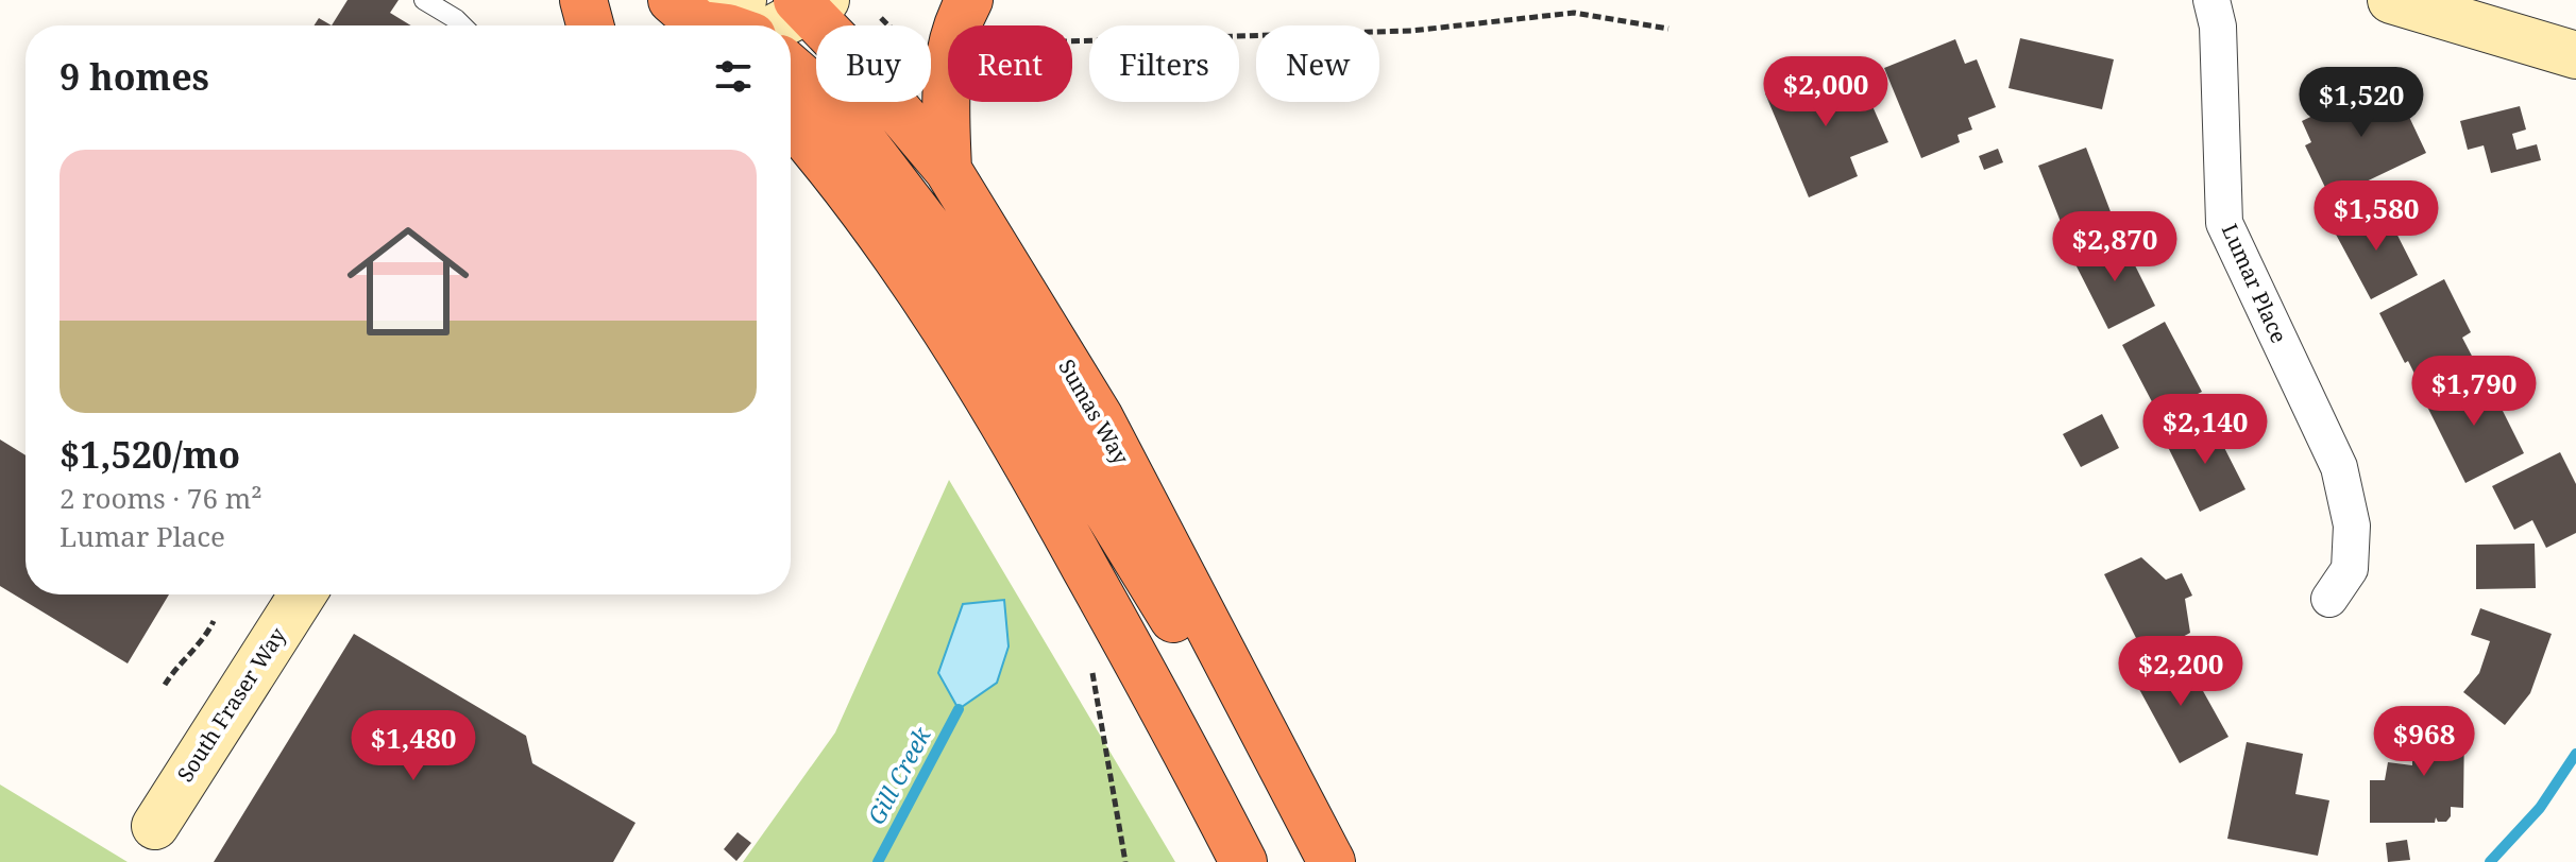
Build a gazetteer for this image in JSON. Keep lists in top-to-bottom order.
{
  "streets": {
    "highway": ["Sumas Way"],
    "street": ["Lumar Place", "South Fraser Way"]
  },
  "water": ["Gill Creek"],
  "page": {
    "chip": [
      "Buy",
      "Rent",
      "Filters",
      "New"
    ],
    "heading": "9 homes",
    "price": [
      "$2,000",
      "$1,520",
      "$1,580",
      "$2,870",
      "$1,790",
      "$2,140",
      "$2,200",
      "$968",
      "$1,480"
    ],
    "list": [
      {
        "name": "$1,520/mo",
        "note": "2 rooms · 76 m² · Lumar Place"
      }
    ]
  }
}
